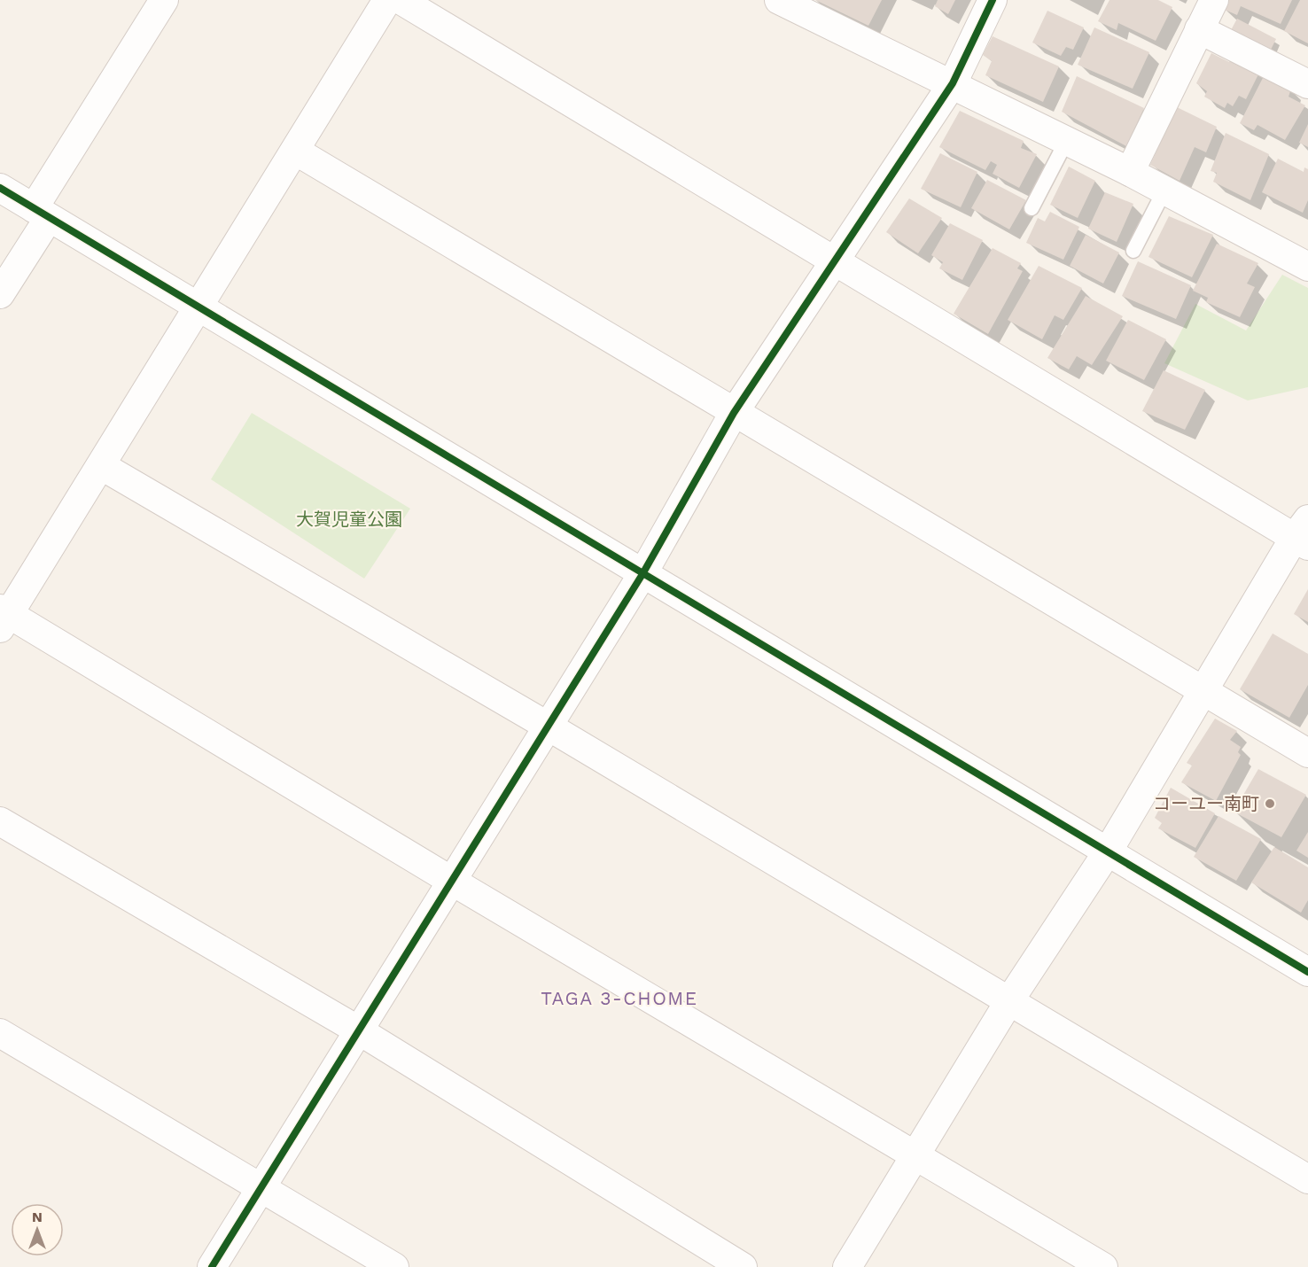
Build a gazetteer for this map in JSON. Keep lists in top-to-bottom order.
{
  "districts": ["TAGA 3-CHOME"],
  "parks": ["大賀児童公園"],
  "places": ["コーユー南町"],
  "north": "top"
}
